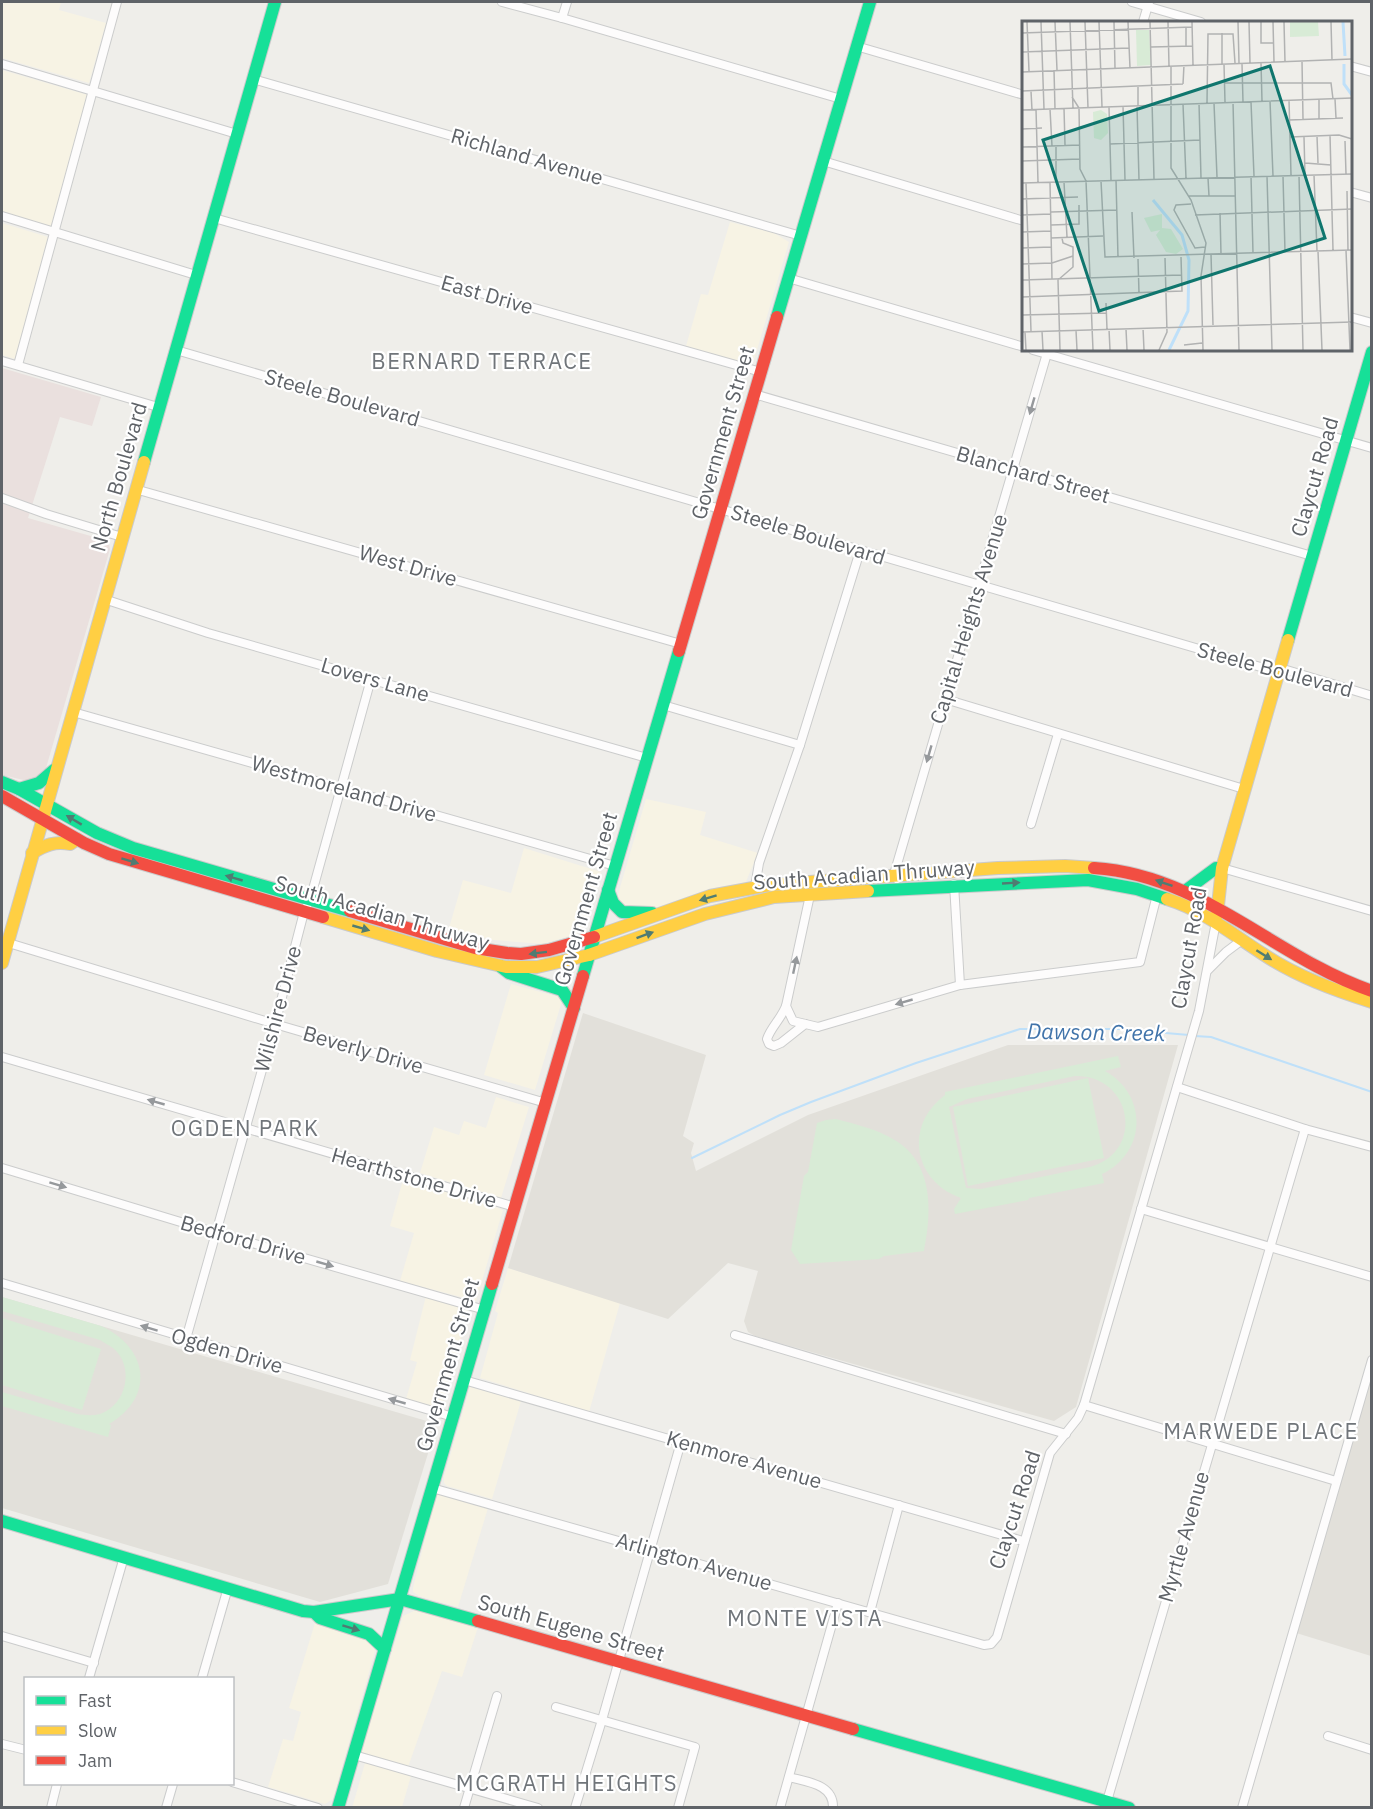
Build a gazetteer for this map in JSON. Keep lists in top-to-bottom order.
{
  "streets": {
    "main road": [
      "Government Street",
      "North Boulevard",
      "Claycut Road",
      "South Acadian Thruway",
      "South Eugene Street"
    ],
    "street": [
      "Richland Avenue",
      "East Drive",
      "Steele Boulevard",
      "Blanchard Street",
      "West Drive",
      "Capital Heights Avenue",
      "Lovers Lane",
      "Westmoreland Drive",
      "Wilshire Drive",
      "Beverly Drive",
      "Hearthstone Drive",
      "Bedford Drive",
      "Ogden Drive",
      "Kenmore Avenue",
      "Myrtle Avenue",
      "Arlington Avenue"
    ]
  },
  "crossings": [
    ["Richland Avenue", "Government Street"],
    ["Richland Avenue", "North Boulevard"],
    ["East Drive", "Government Street"],
    ["East Drive", "North Boulevard"],
    ["Steele Boulevard", "Government Street"],
    ["Steele Boulevard", "North Boulevard"],
    ["Steele Boulevard", "Claycut Road"],
    ["Steele Boulevard", "Capital Heights Avenue"],
    ["Government Street", "Blanchard Street"],
    ["Government Street", "West Drive"],
    ["Government Street", "Lovers Lane"],
    ["Government Street", "Westmoreland Drive"],
    ["Government Street", "South Acadian Thruway"],
    ["Government Street", "Beverly Drive"],
    ["Government Street", "Hearthstone Drive"],
    ["Government Street", "Bedford Drive"],
    ["Government Street", "Ogden Drive"],
    ["Government Street", "Kenmore Avenue"],
    ["Government Street", "Arlington Avenue"],
    ["Government Street", "South Eugene Street"],
    ["Blanchard Street", "Claycut Road"],
    ["Blanchard Street", "Capital Heights Avenue"],
    ["North Boulevard", "West Drive"],
    ["North Boulevard", "Lovers Lane"],
    ["North Boulevard", "Westmoreland Drive"],
    ["North Boulevard", "South Acadian Thruway"],
    ["North Boulevard", "Beverly Drive"],
    ["Claycut Road", "South Acadian Thruway"],
    ["Claycut Road", "Kenmore Avenue"],
    ["Claycut Road", "Arlington Avenue"],
    ["Capital Heights Avenue", "South Acadian Thruway"],
    ["Lovers Lane", "Wilshire Drive"],
    ["Westmoreland Drive", "Wilshire Drive"],
    ["South Acadian Thruway", "Wilshire Drive"],
    ["Wilshire Drive", "Beverly Drive"],
    ["Wilshire Drive", "Hearthstone Drive"],
    ["Wilshire Drive", "Bedford Drive"],
    ["Wilshire Drive", "Ogden Drive"],
    ["Myrtle Avenue", "South Eugene Street"]
  ],
  "one_way": [
    "Capital Heights Avenue",
    "Hearthstone Drive",
    "Bedford Drive",
    "Ogden Drive"
  ],
  "districts": [
    "BERNARD TERRACE",
    "OGDEN PARK",
    "MARWEDE PLACE",
    "MONTE VISTA",
    "MCGRATH HEIGHTS"
  ],
  "water": ["Dawson Creek"],
  "legend": ["Fast", "Slow", "Jam"]
}
